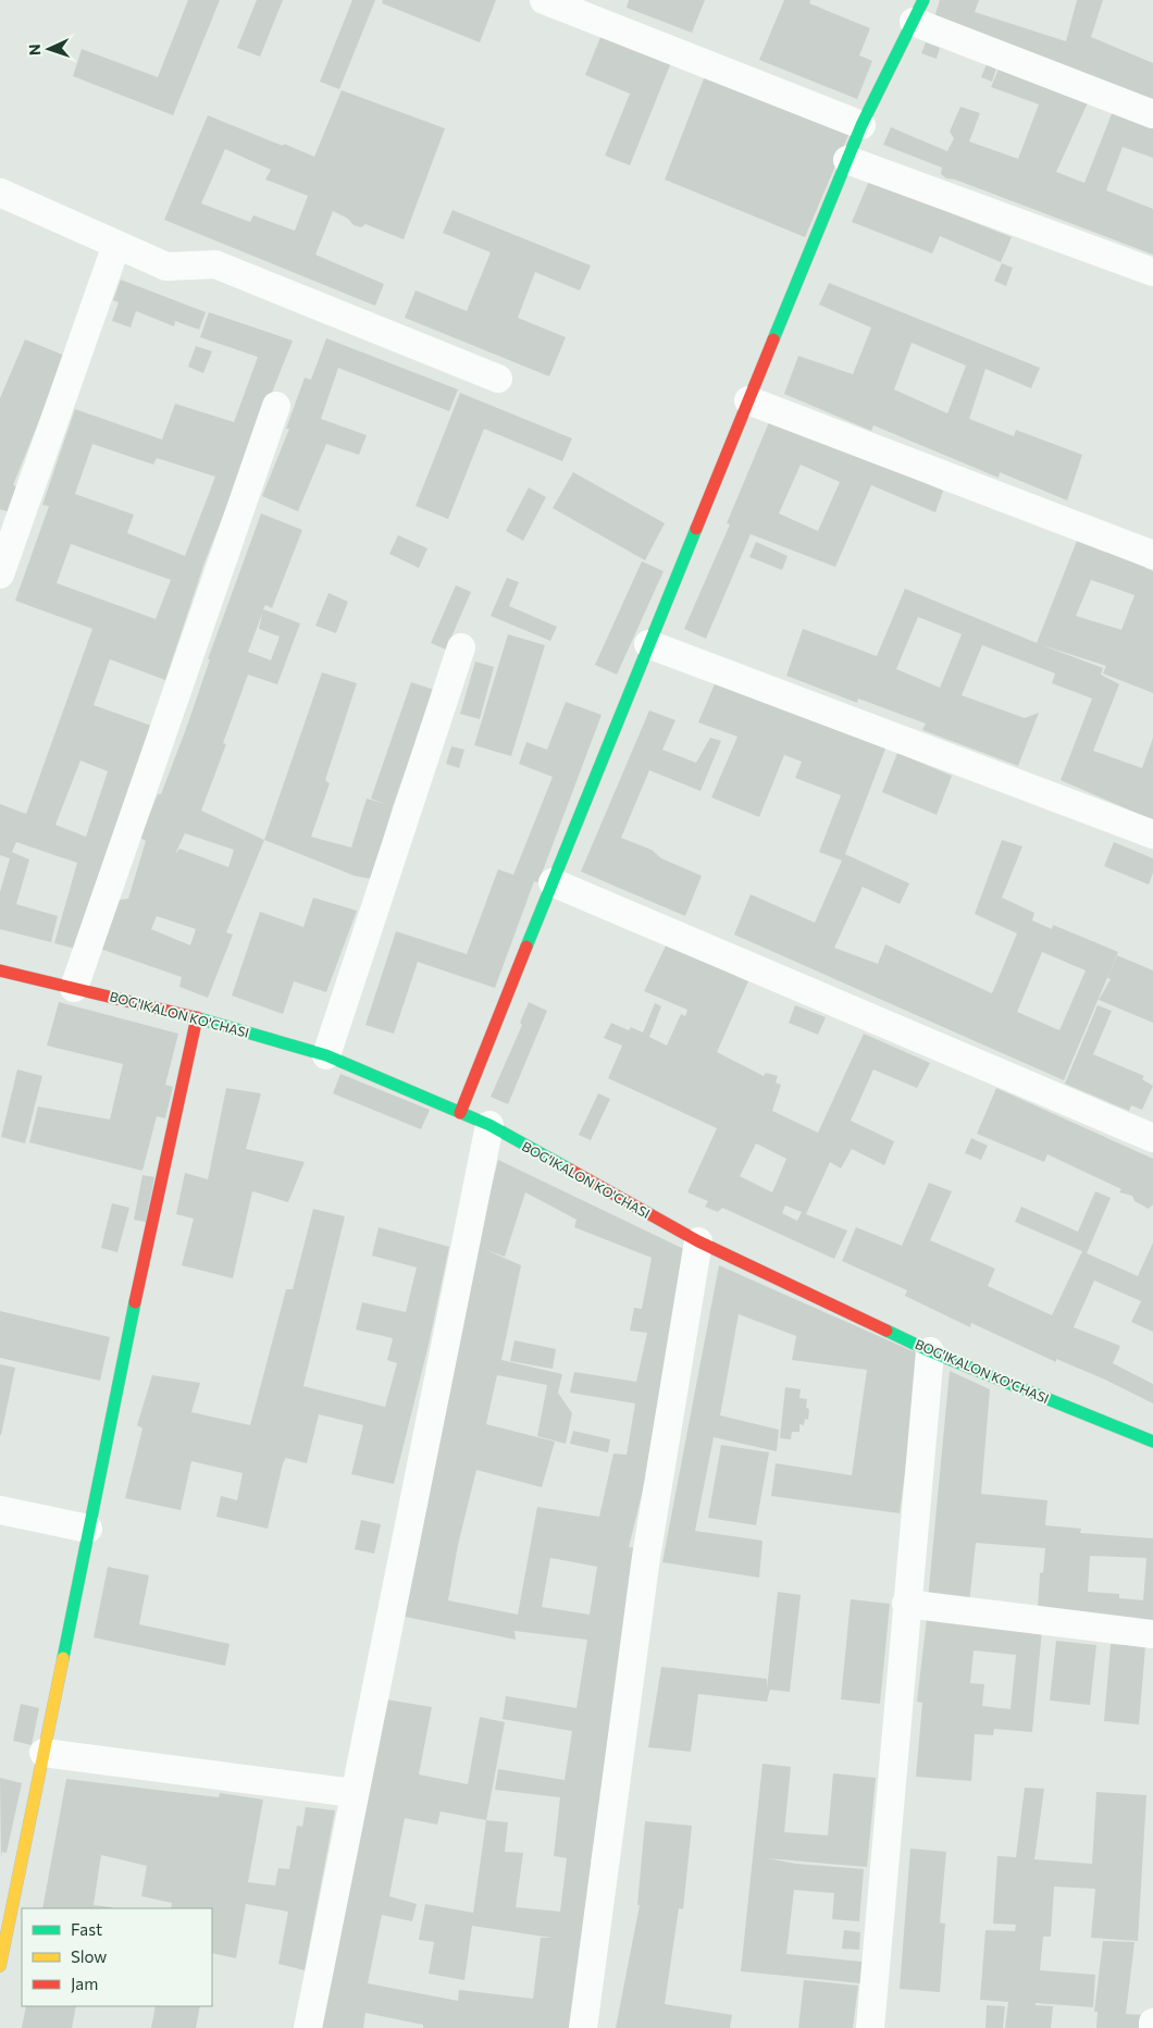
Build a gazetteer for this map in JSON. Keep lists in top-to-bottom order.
{
  "streets": {
    "street": ["BOG'IKALON KO'CHASI"]
  },
  "legend": ["Fast", "Slow", "Jam"],
  "north": "left"
}
